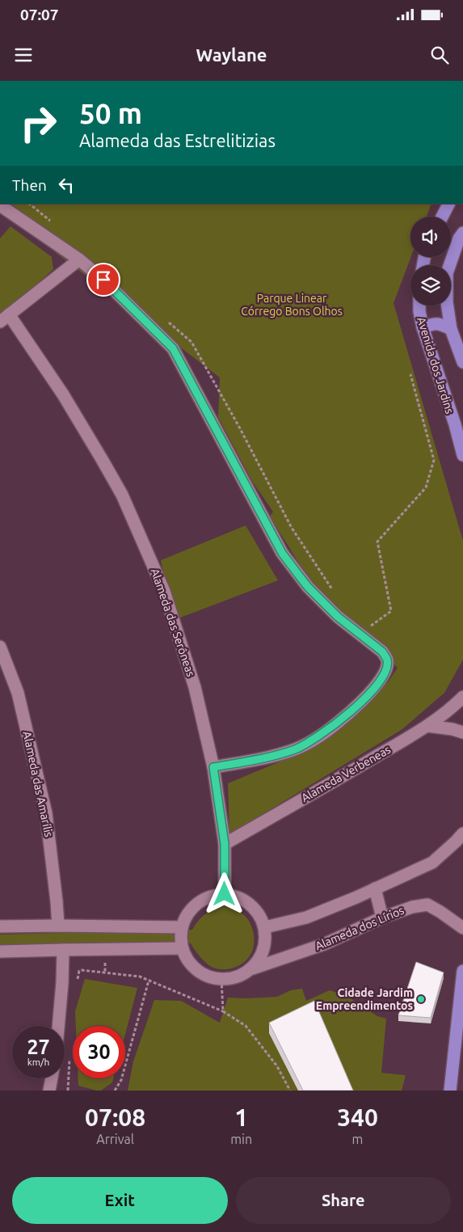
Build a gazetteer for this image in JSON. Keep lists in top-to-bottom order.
{
  "streets": {
    "main road": ["Avenida dos Jardins"],
    "street": [
      "Alameda das Serôneas",
      "Alameda Verbeneas",
      "Alameda das Amarílis",
      "Alameda dos Lírios"
    ]
  },
  "crossings": [
    ["Alameda das Serôneas", "Alameda Verbeneas"],
    ["Alameda das Serôneas", "Alameda dos Lírios"]
  ],
  "parks": ["Parque Linear Córrego Bons Olhos"],
  "places": ["Cidade Jardim Empreendimentos"],
  "page": {
    "status": "07:07",
    "header": "Waylane",
    "turn": ["50 m", "Alameda das Estrelitizias"],
    "then": "Then",
    "speed": "27 km/h",
    "limit": "30",
    "eta": [
      "07:08",
      "Arrival",
      "1",
      "min",
      "340",
      "m"
    ],
    "buttons": ["Exit", "Share"]
  }
}
